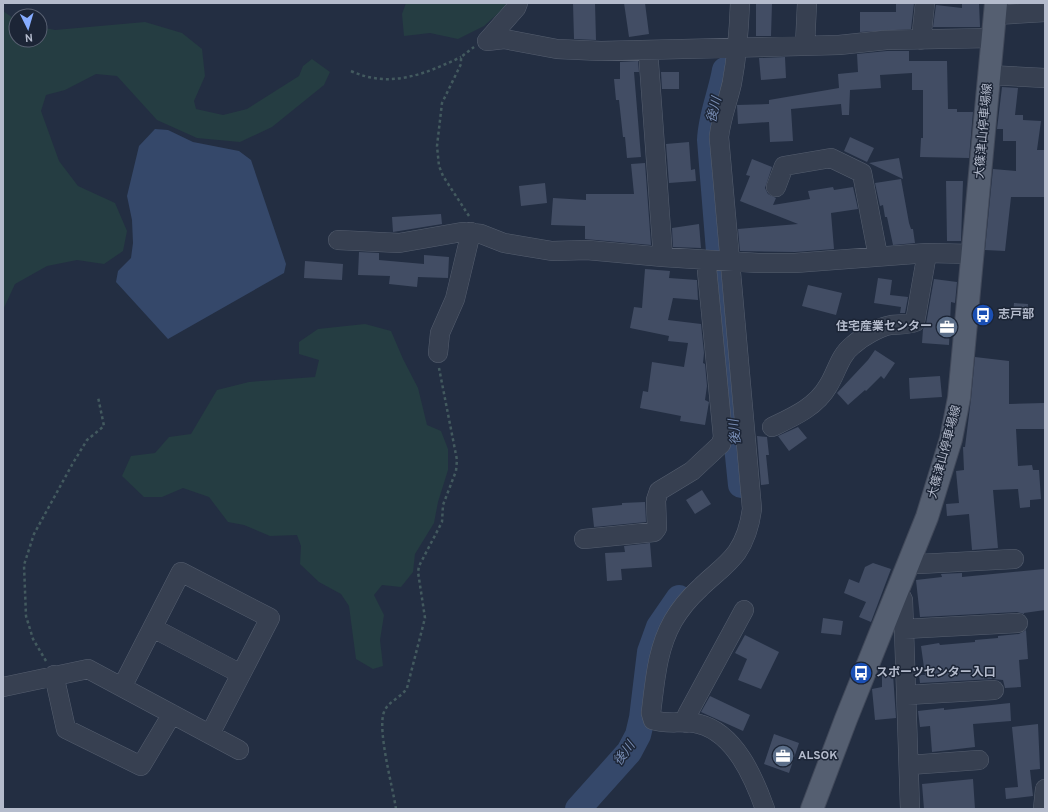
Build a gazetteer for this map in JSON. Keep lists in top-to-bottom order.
{
  "streets": {
    "main road": ["大篠津山停車場線"]
  },
  "water": ["後川"],
  "places": {
    "bus stop": ["志戸部", "スポーツセンター入口"],
    "office": ["住宅産業センター", "ALSOK"]
  },
  "north": "bottom"
}
